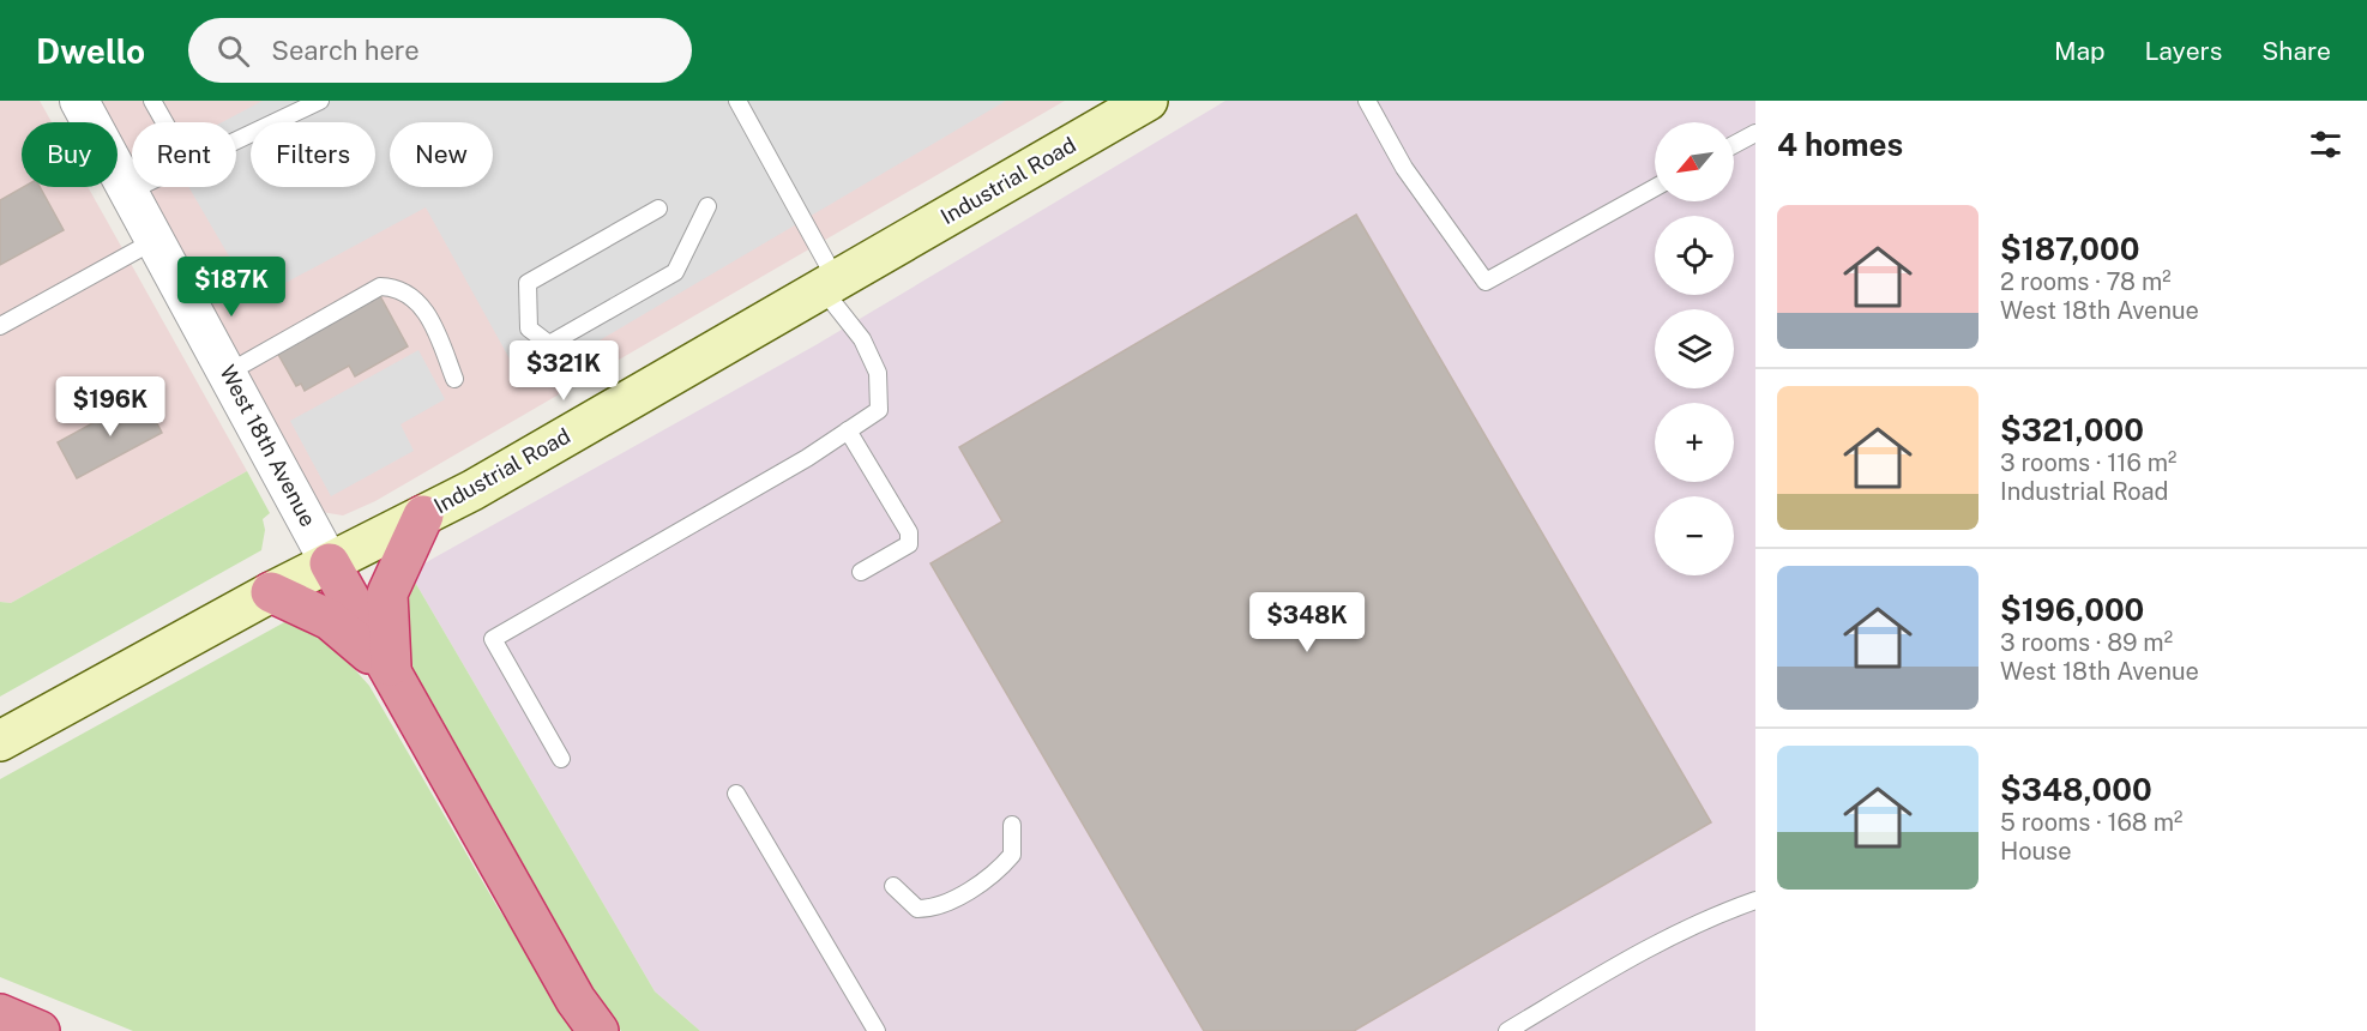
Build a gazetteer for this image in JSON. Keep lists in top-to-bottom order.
{
  "streets": {
    "main road": ["Industrial Road"],
    "street": ["West 18th Avenue"]
  },
  "crossings": [
    ["Industrial Road", "West 18th Avenue"]
  ],
  "north": "bottom left",
  "page": {
    "header": "Dwello",
    "search": "Search here",
    "nav": ["Map", "Layers", "Share"],
    "heading": "4 homes",
    "map_buttons": ["+", "−"],
    "chip": [
      "Buy",
      "Rent",
      "Filters",
      "New"
    ],
    "list": [
      {
        "name": "$187,000",
        "note": "2 rooms · 78 m² · West 18th Avenue"
      },
      {
        "name": "$321,000",
        "note": "3 rooms · 116 m² · Industrial Road"
      },
      {
        "name": "$196,000",
        "note": "3 rooms · 89 m² · West 18th Avenue"
      },
      {
        "name": "$348,000",
        "note": "5 rooms · 168 m² · House"
      }
    ],
    "price": [
      "$187K",
      "$321K",
      "$196K",
      "$348K"
    ]
  }
}
